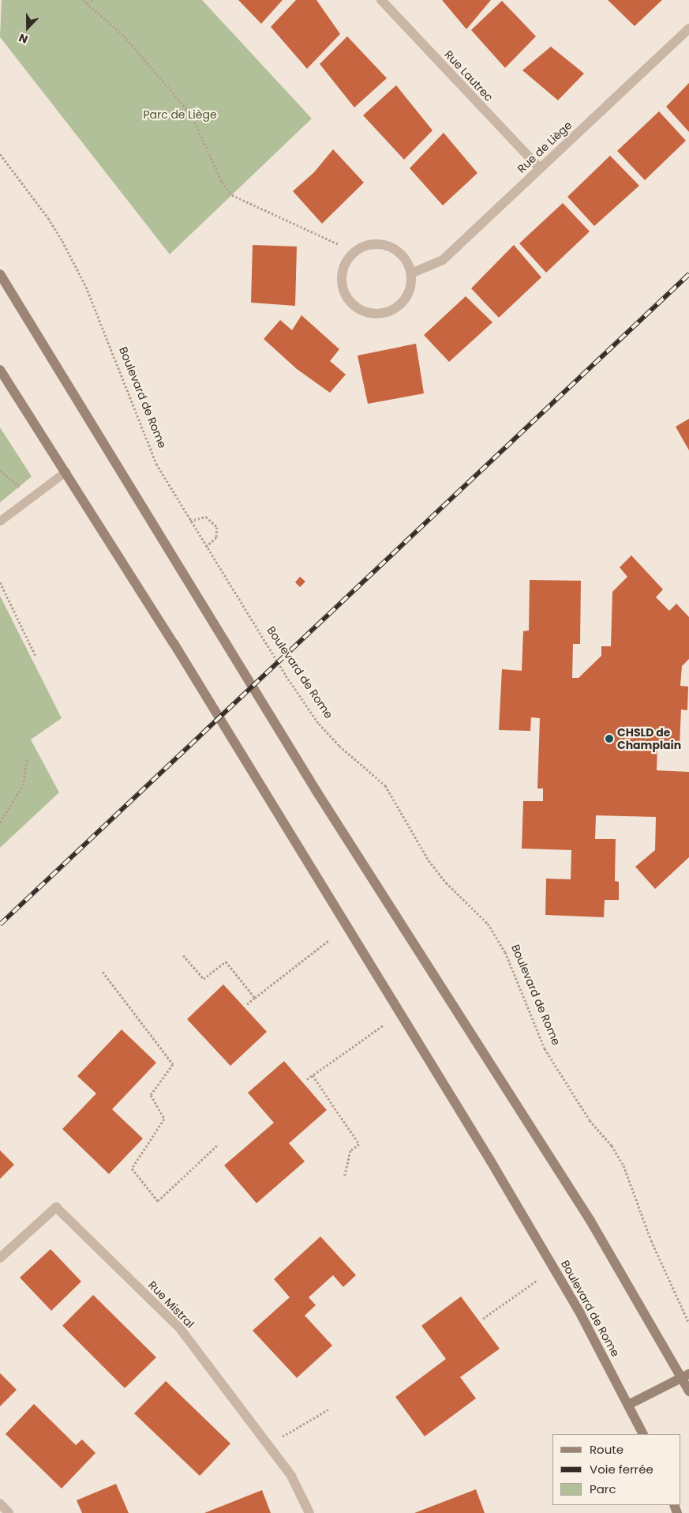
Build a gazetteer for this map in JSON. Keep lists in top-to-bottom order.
{
  "streets": {
    "main road": ["Boulevard de Rome"],
    "street": ["Rue Lautrec", "Rue de Liège", "Rue Mistral"]
  },
  "crossings": [
    ["Rue Lautrec", "Rue de Liège"]
  ],
  "parks": ["Parc de Liège"],
  "places": ["CHSLD de Champlain"],
  "legend": ["Route", "Voie ferrée", "Parc"],
  "north": "bottom"
}
